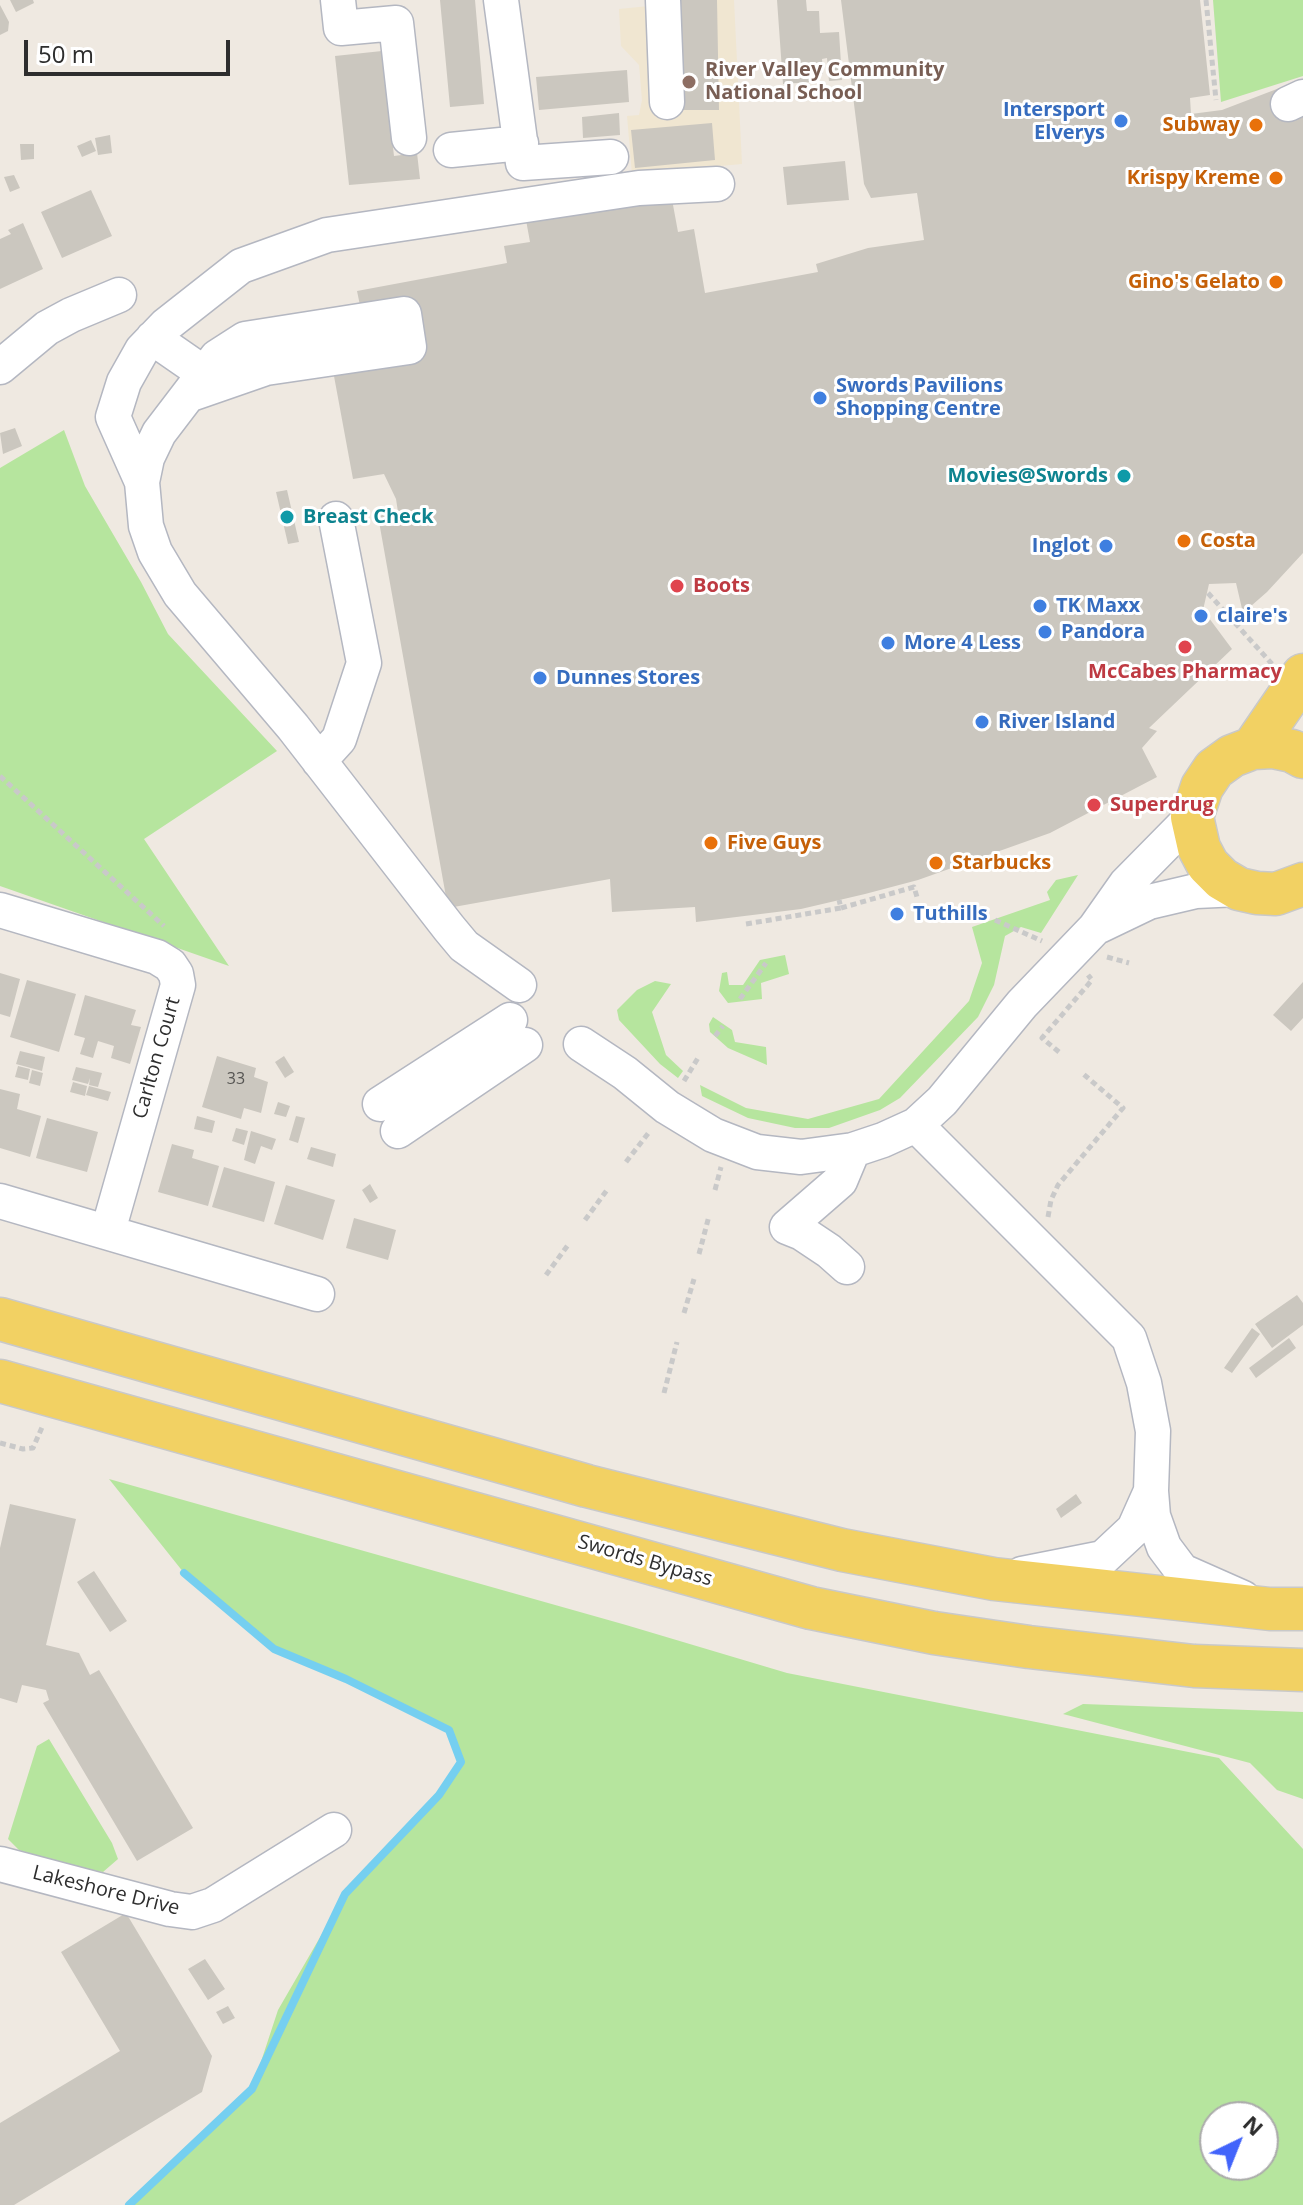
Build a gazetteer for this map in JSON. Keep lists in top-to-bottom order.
{
  "streets": {
    "main road": ["Swords Bypass"],
    "street": ["Carlton Court", "Lakeshore Drive"]
  },
  "places": [
    "River Valley Community National School",
    "Intersport Elverys",
    "Subway",
    "Krispy Kreme",
    "Gino's Gelato",
    "Swords Pavilions Shopping Centre",
    "Movies@Swords",
    "Breast Check",
    "Costa",
    "Inglot",
    "Boots",
    "TK Maxx",
    "claire's",
    "Pandora",
    "More 4 Less",
    "McCabes Pharmacy",
    "Dunnes Stores",
    "River Island",
    "Superdrug",
    "Five Guys",
    "Starbucks",
    "Tuthills"
  ],
  "house_numbers": ["33"],
  "scale_bar": "50 m",
  "north": "top right"
}
